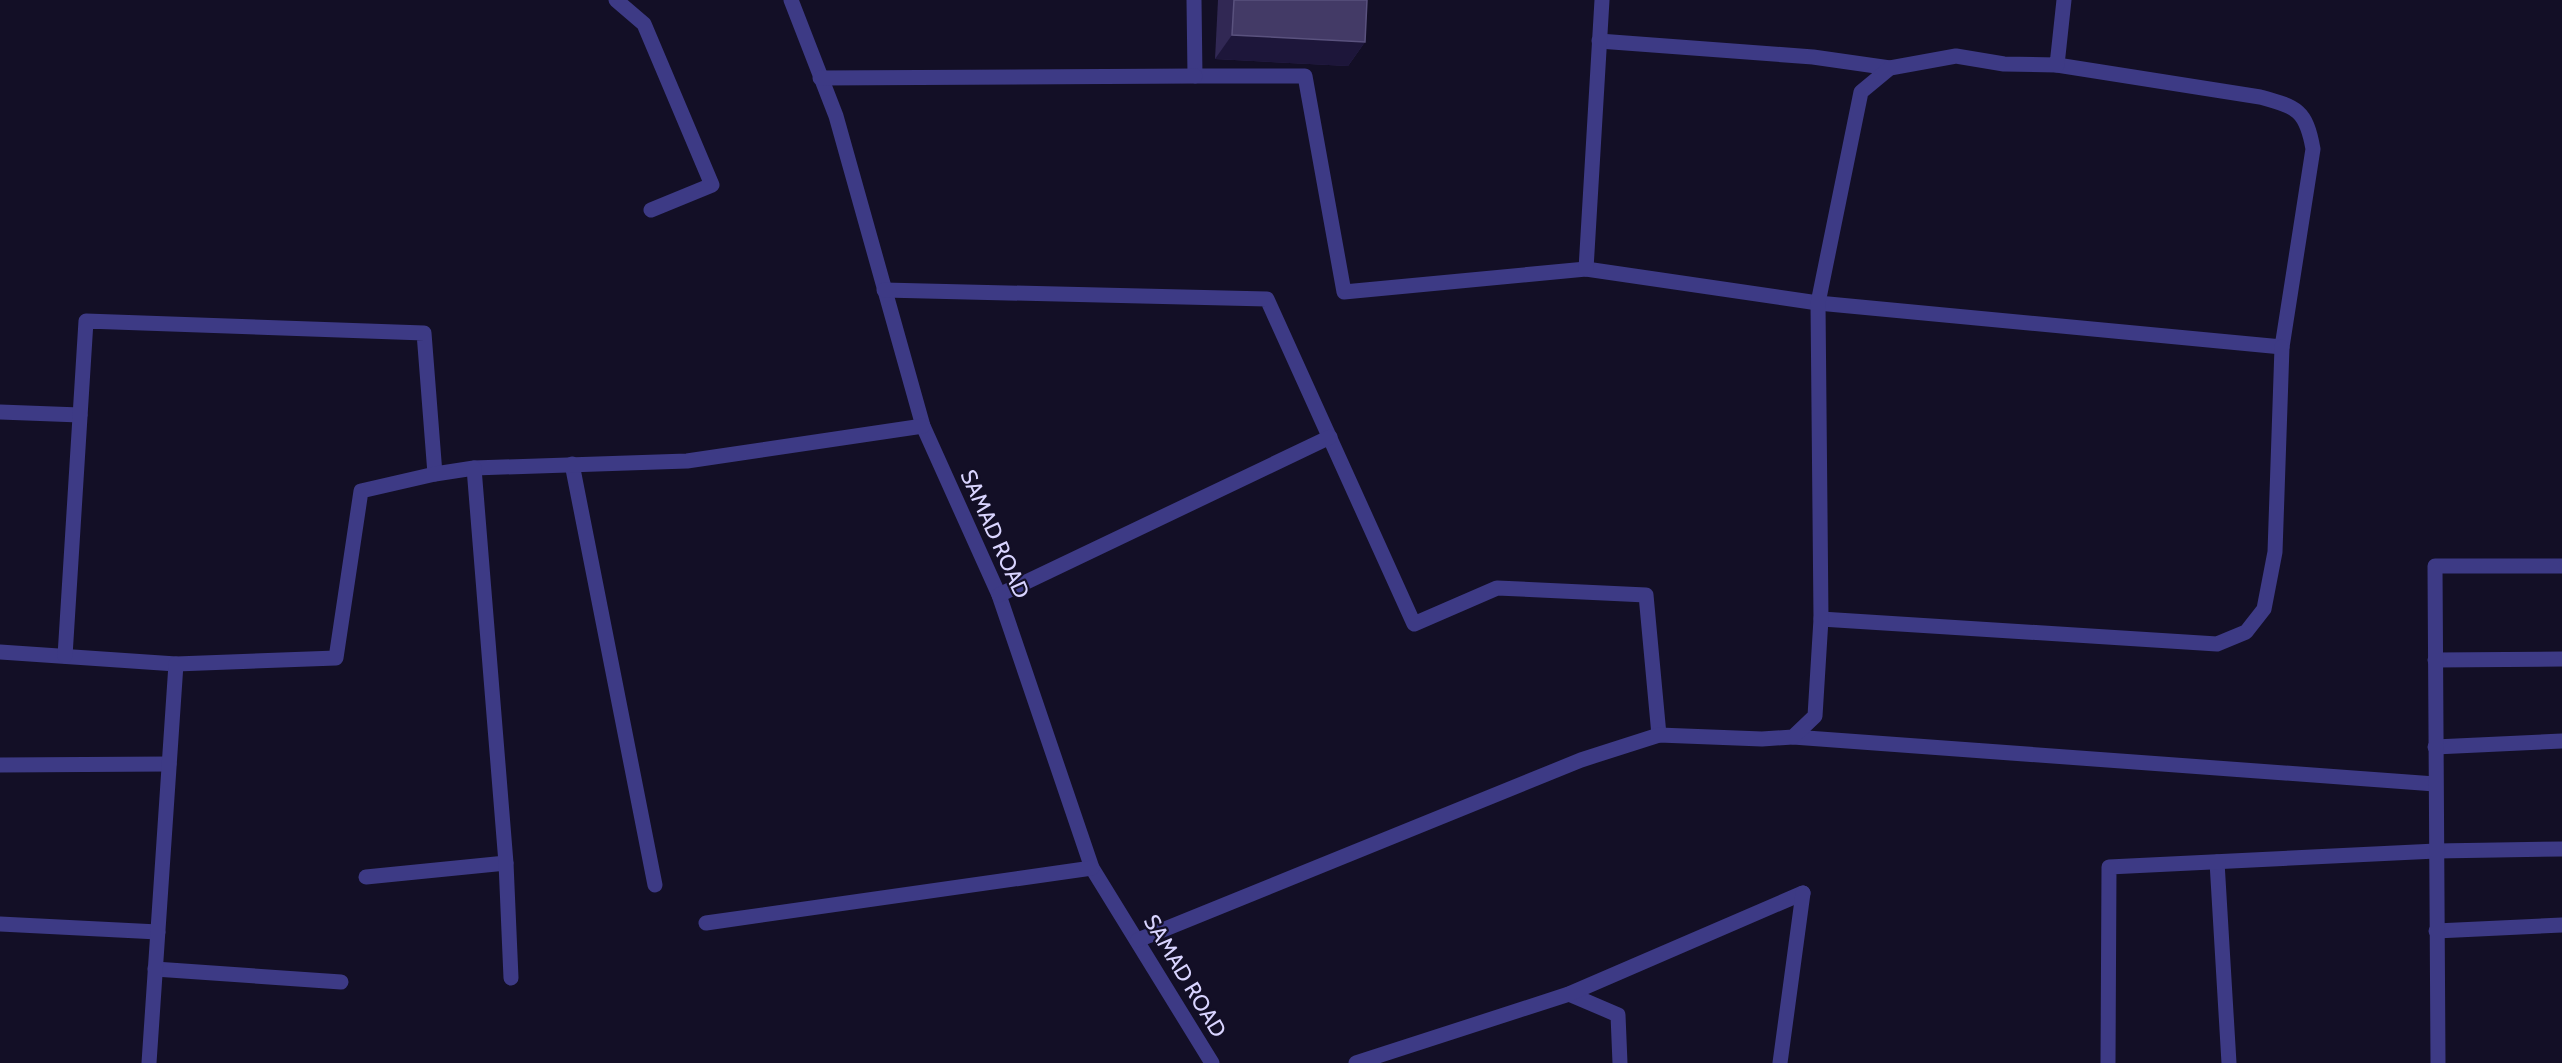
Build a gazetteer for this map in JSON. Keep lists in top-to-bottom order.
{
  "streets": {
    "street": ["SAMAD ROAD"]
  }
}
